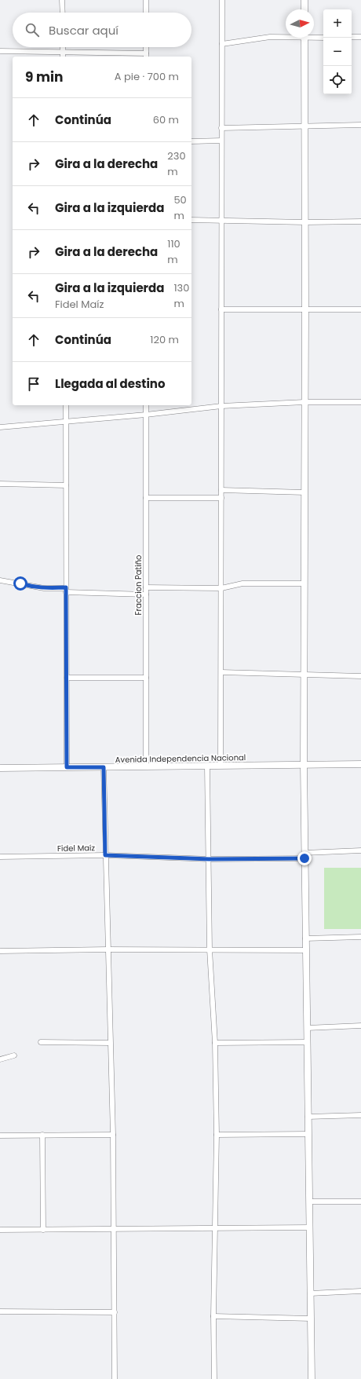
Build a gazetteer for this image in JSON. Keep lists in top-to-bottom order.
{
  "streets": {
    "street": ["Fraccion Patiño", "Avenida Independencia Nacional", "Fidel Maíz"]
  },
  "crossings": [
    ["Fraccion Patiño", "Avenida Independencia Nacional"]
  ],
  "north": "right",
  "page": {
    "map_buttons": ["+", "−"],
    "search": "Buscar aquí",
    "heading": ["9 min", "A pie · 700 m"],
    "list": [
      ["Continúa", "60 m"],
      ["Gira a la derecha", "230 m"],
      ["Gira a la izquierda", "50 m"],
      ["Gira a la derecha", "110 m"],
      ["Gira a la izquierda", "Fidel Maíz", "130 m"],
      ["Continúa", "120 m"],
      "Llegada al destino"
    ]
  }
}
